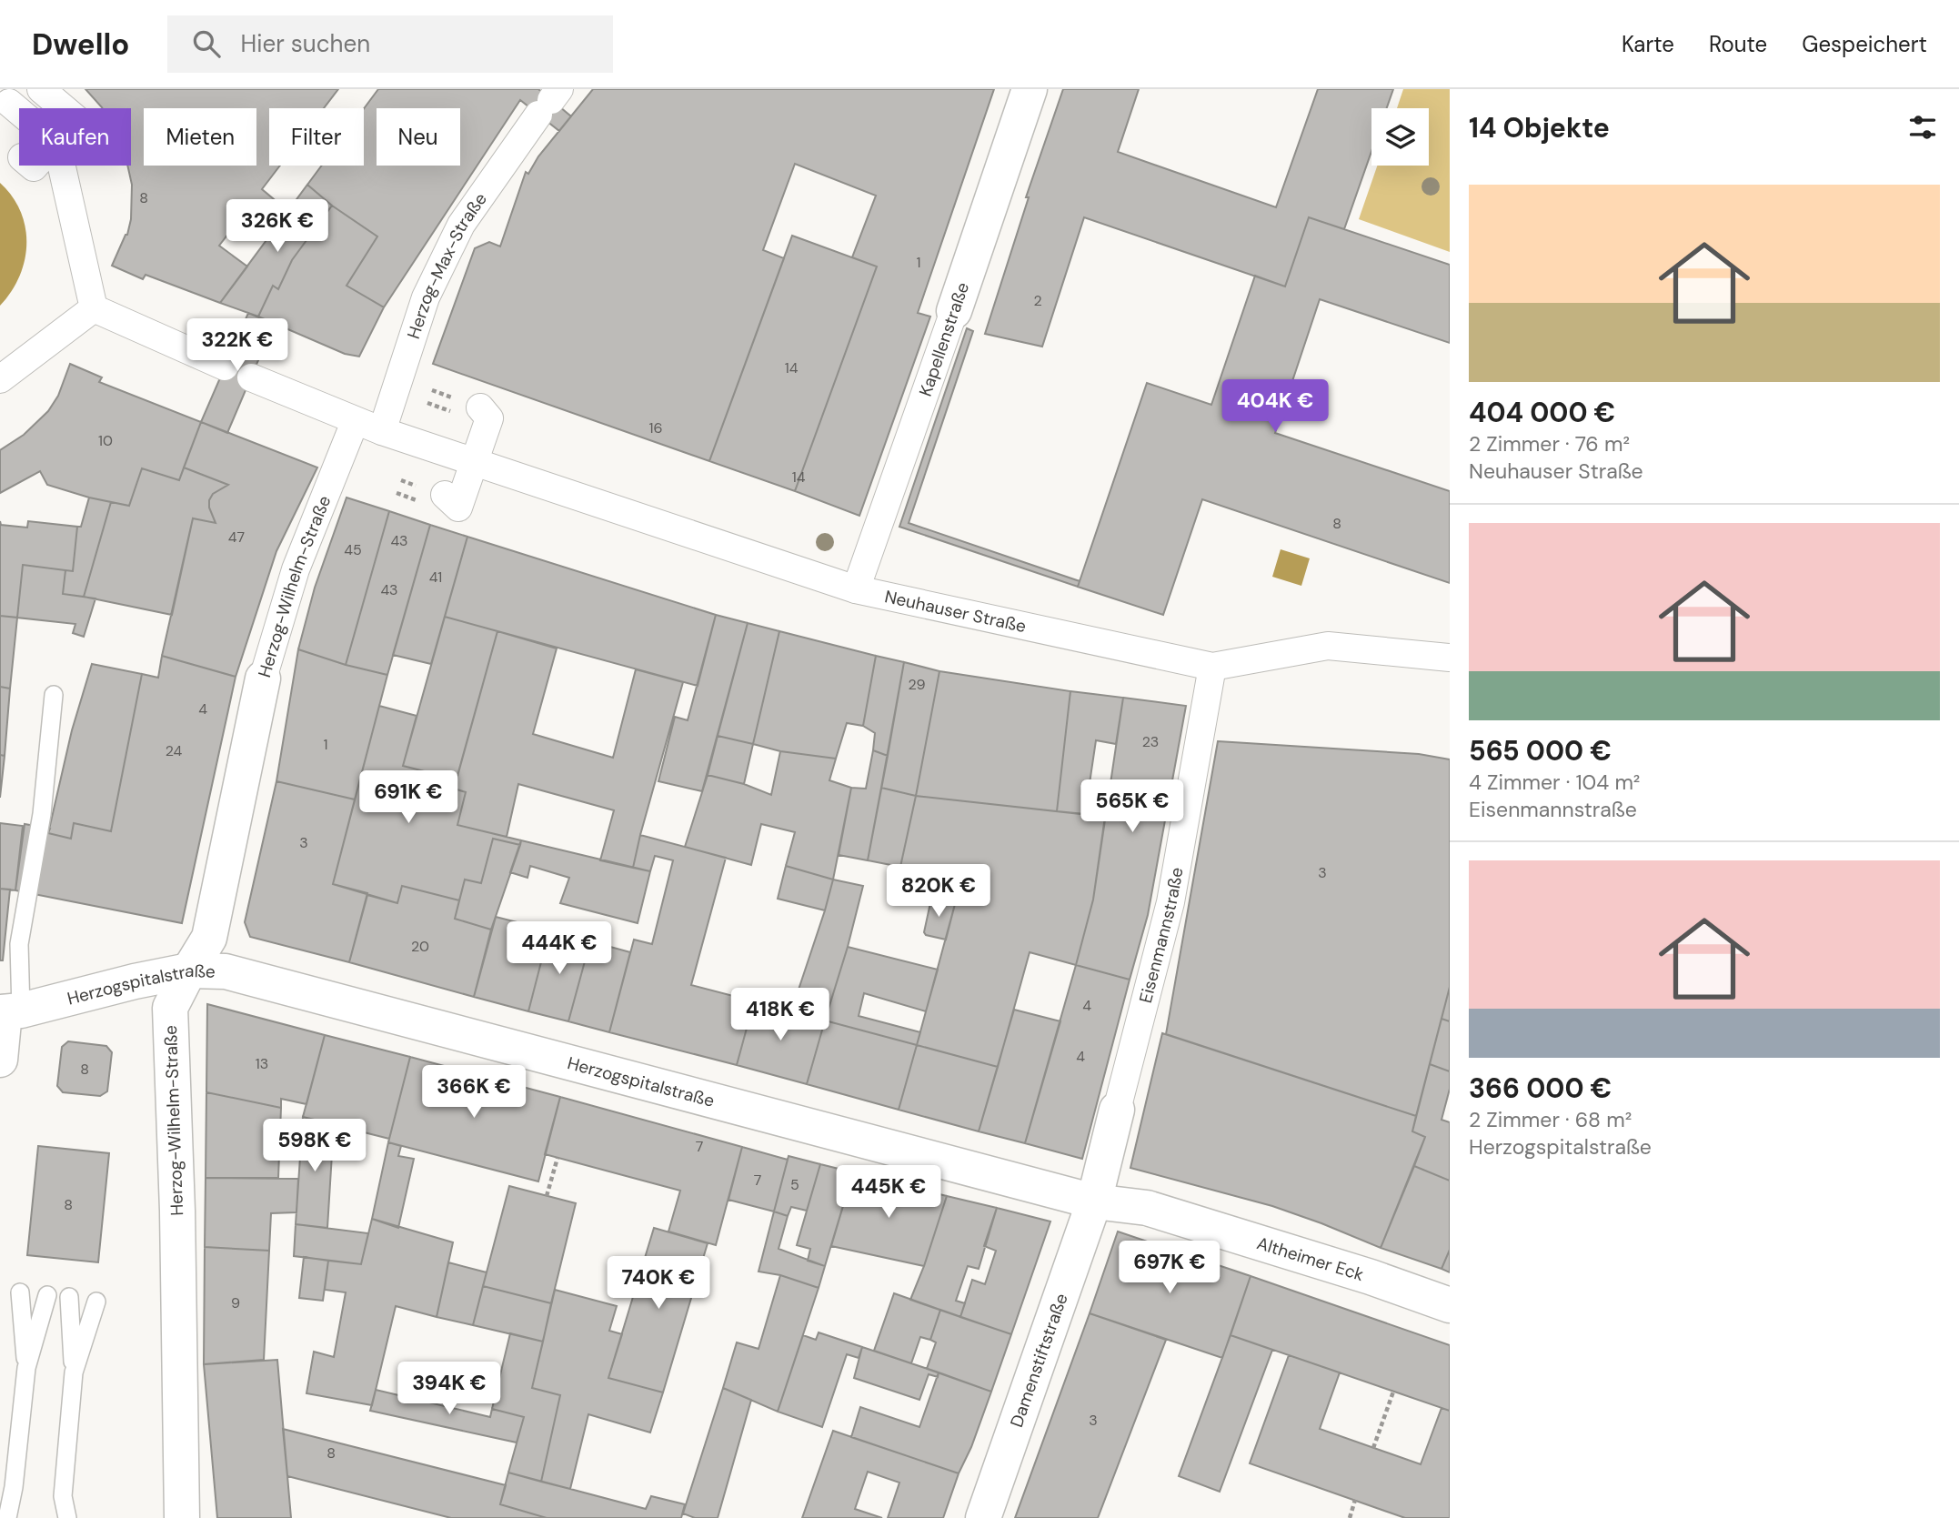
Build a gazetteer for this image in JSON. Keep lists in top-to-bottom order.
{
  "streets": {
    "street": [
      "Herzog-Max-Straße",
      "Kapellenstraße",
      "Herzog-Wilhelm-Straße",
      "Neuhauser Straße",
      "Eisenmannstraße",
      "Herzogspitalstraße",
      "Altheimer Eck",
      "Damenstiftstraße"
    ]
  },
  "crossings": [
    ["Herzog-Max-Straße", "Neuhauser Straße"],
    ["Kapellenstraße", "Neuhauser Straße"],
    ["Herzog-Wilhelm-Straße", "Neuhauser Straße"],
    ["Herzog-Wilhelm-Straße", "Herzogspitalstraße"],
    ["Neuhauser Straße", "Eisenmannstraße"],
    ["Eisenmannstraße", "Herzogspitalstraße"],
    ["Eisenmannstraße", "Altheimer Eck"],
    ["Eisenmannstraße", "Damenstiftstraße"],
    ["Herzogspitalstraße", "Altheimer Eck"],
    ["Herzogspitalstraße", "Damenstiftstraße"],
    ["Altheimer Eck", "Damenstiftstraße"]
  ],
  "house_numbers": [
    "8",
    "1",
    "2",
    "14",
    "16",
    "10",
    "14",
    "8",
    "47",
    "43",
    "45",
    "41",
    "43",
    "29",
    "4",
    "23",
    "1",
    "24",
    "3",
    "3",
    "20",
    "4",
    "4",
    "13",
    "8",
    "7",
    "7",
    "5",
    "8",
    "9",
    "3",
    "8"
  ],
  "page": {
    "header": "Dwello",
    "search": "Hier suchen",
    "nav": ["Karte", "Route", "Gespeichert"],
    "heading": "14 Objekte",
    "chip": [
      "Kaufen",
      "Mieten",
      "Filter",
      "Neu"
    ],
    "list": [
      {
        "name": "404 000 €",
        "note": "2 Zimmer · 76 m² · Neuhauser Straße"
      },
      {
        "name": "565 000 €",
        "note": "4 Zimmer · 104 m² · Eisenmannstraße"
      },
      {
        "name": "366 000 €",
        "note": "2 Zimmer · 68 m² · Herzogspitalstraße"
      }
    ],
    "price": [
      "326K €",
      "322K €",
      "404K €",
      "691K €",
      "565K €",
      "820K €",
      "444K €",
      "418K €",
      "366K €",
      "598K €",
      "445K €",
      "697K €",
      "740K €",
      "394K €"
    ]
  }
}
